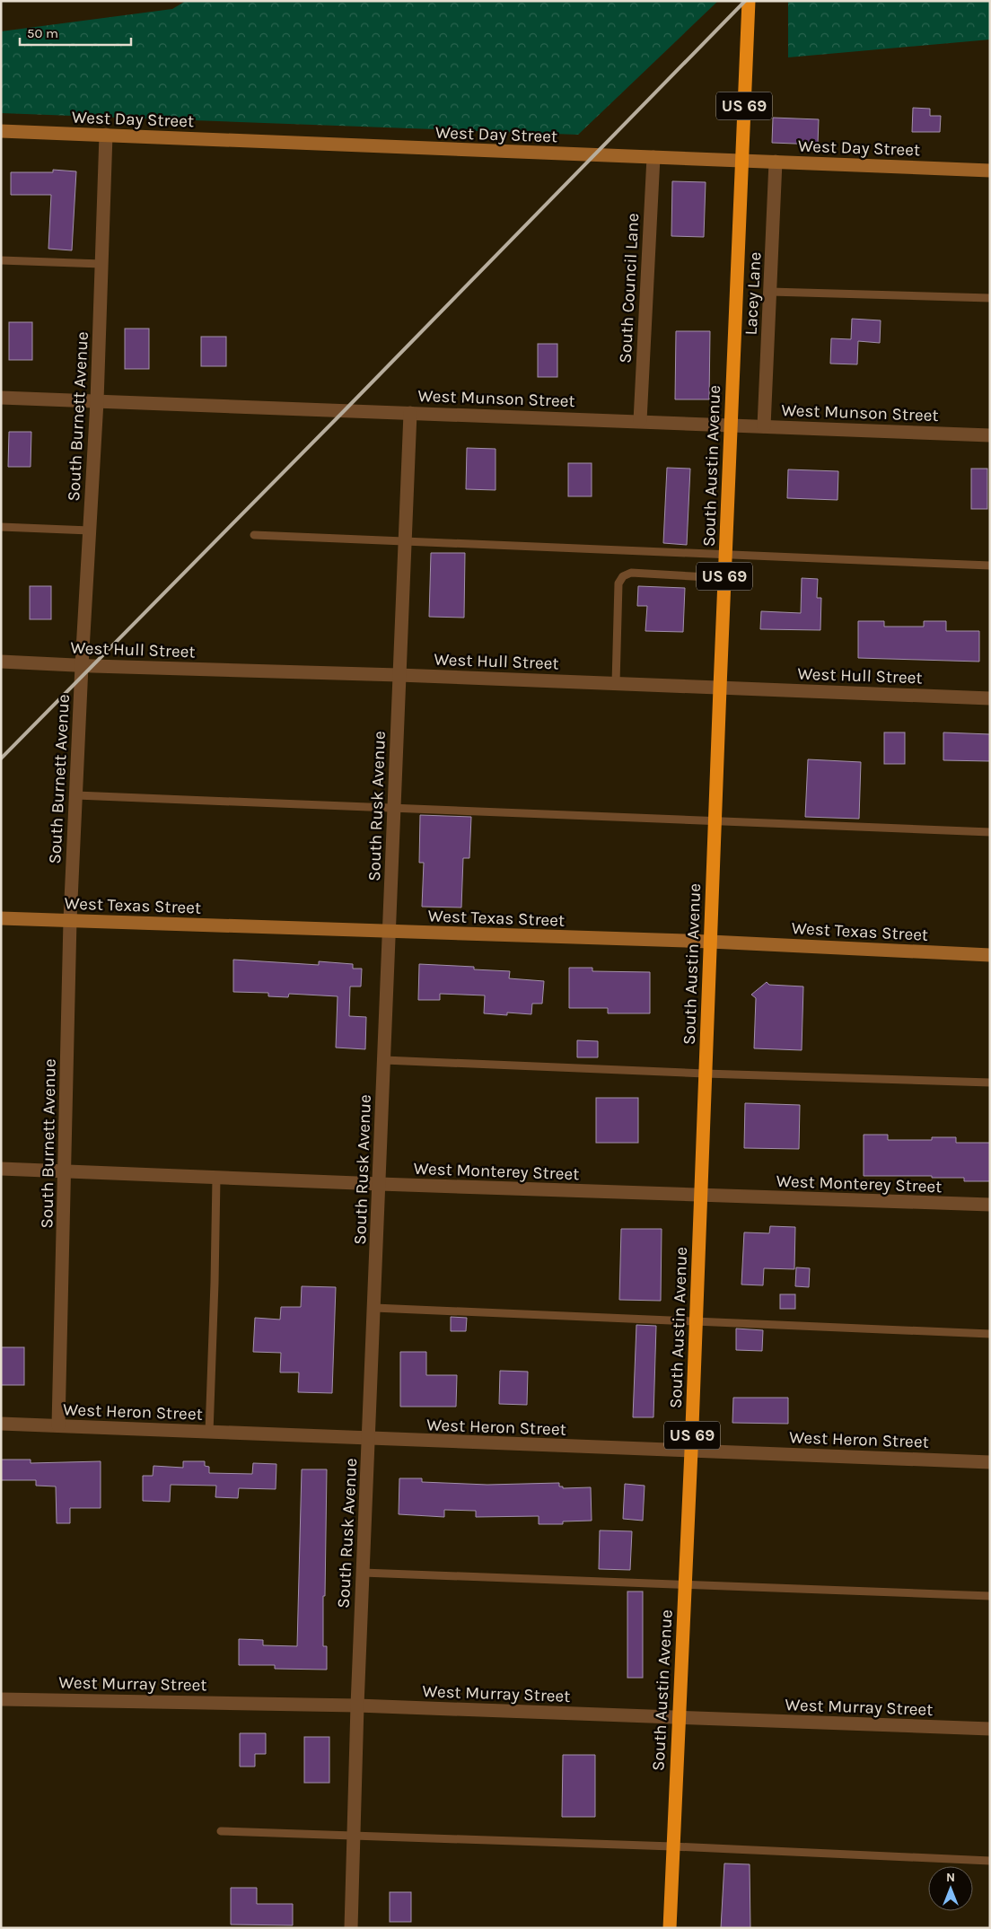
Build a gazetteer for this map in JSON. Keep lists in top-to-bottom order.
{
  "streets": {
    "highway": ["US 69", "South Austin Avenue"],
    "street": [
      "West Day Street",
      "South Council Lane",
      "Lacey Lane",
      "West Munson Street",
      "South Burnett Avenue",
      "West Hull Street",
      "South Rusk Avenue",
      "West Texas Street",
      "West Monterey Street",
      "West Heron Street",
      "West Murray Street"
    ]
  },
  "crossings": [
    ["West Day Street", "South Council Lane"],
    ["West Day Street", "Lacey Lane"],
    ["West Day Street", "South Burnett Avenue"],
    ["South Council Lane", "West Munson Street"],
    ["Lacey Lane", "West Munson Street"],
    ["West Munson Street", "South Burnett Avenue"],
    ["West Munson Street", "South Austin Avenue"],
    ["West Munson Street", "South Rusk Avenue"],
    ["South Burnett Avenue", "West Hull Street"],
    ["South Burnett Avenue", "West Texas Street"],
    ["South Burnett Avenue", "West Monterey Street"],
    ["South Burnett Avenue", "West Heron Street"],
    ["South Austin Avenue", "West Hull Street"],
    ["South Austin Avenue", "West Texas Street"],
    ["South Austin Avenue", "West Monterey Street"],
    ["South Austin Avenue", "West Heron Street"],
    ["South Austin Avenue", "West Murray Street"],
    ["West Hull Street", "South Rusk Avenue"],
    ["South Rusk Avenue", "West Texas Street"],
    ["South Rusk Avenue", "West Monterey Street"],
    ["South Rusk Avenue", "West Heron Street"],
    ["South Rusk Avenue", "West Murray Street"]
  ],
  "scale_bar": "50 m",
  "north": "top"
}
